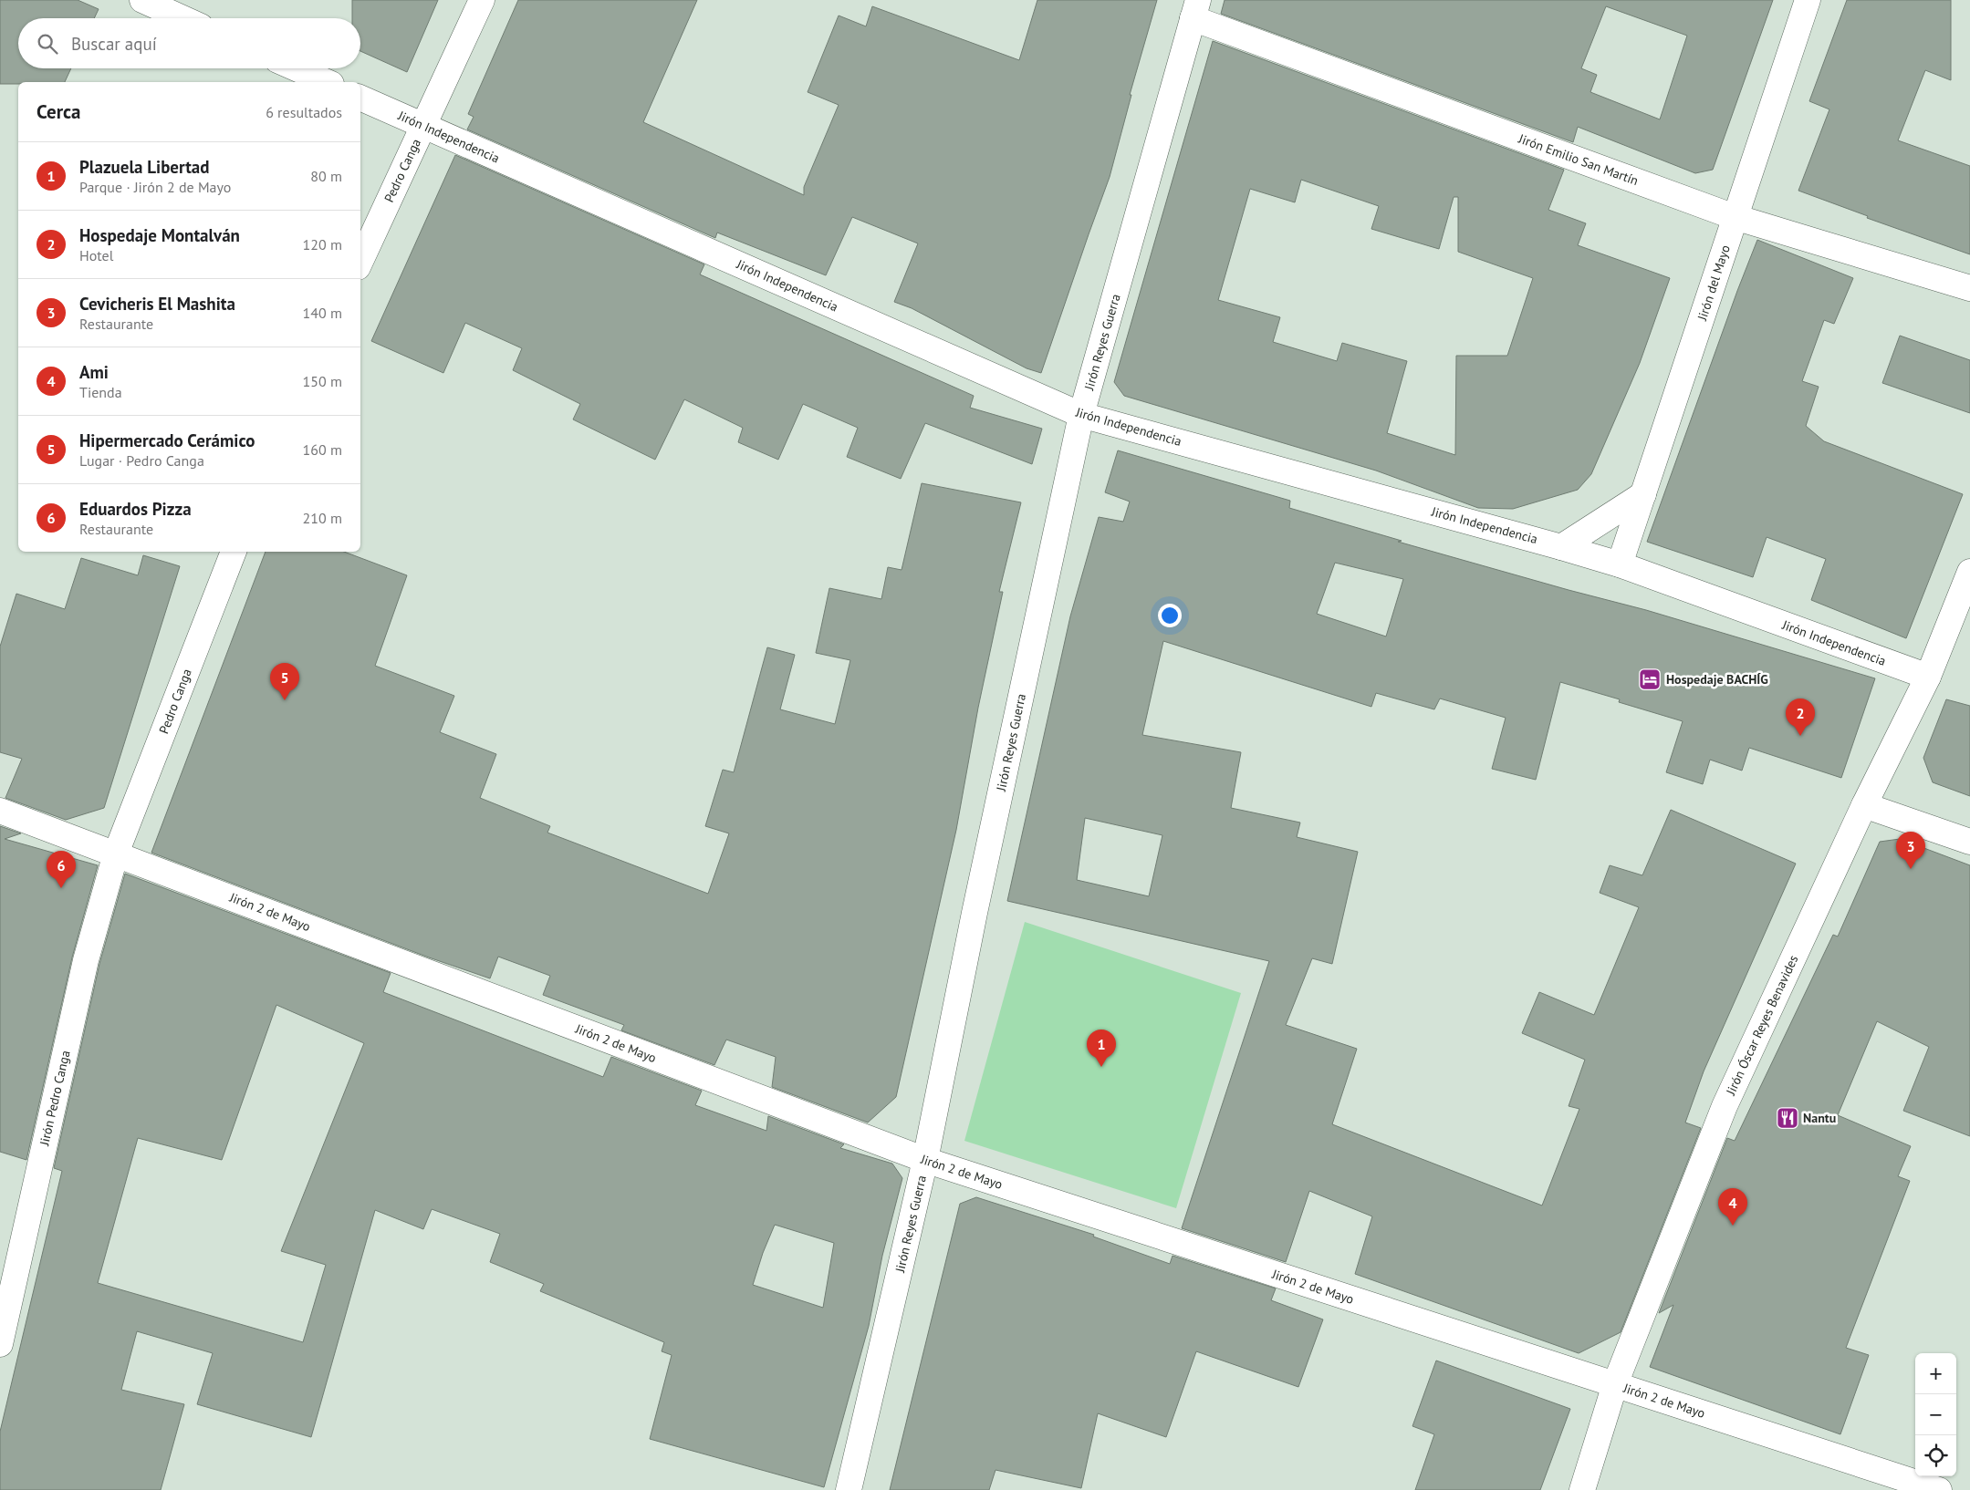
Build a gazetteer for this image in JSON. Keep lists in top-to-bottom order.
{
  "streets": {
    "street": [
      "Jirón Independencia",
      "Jirón Emilio San Martín",
      "Pedro Canga",
      "Jirón del Mayo",
      "Jirón Reyes Guerra",
      "Jirón 2 de Mayo",
      "Jirón Óscar Reyes Benavides",
      "Jirón Pedro Canga"
    ]
  },
  "crossings": [
    ["Jirón Independencia", "Pedro Canga"],
    ["Jirón Independencia", "Jirón del Mayo"],
    ["Jirón Independencia", "Jirón Reyes Guerra"],
    ["Jirón Independencia", "Jirón Óscar Reyes Benavides"],
    ["Jirón Emilio San Martín", "Jirón del Mayo"],
    ["Jirón Emilio San Martín", "Jirón Reyes Guerra"],
    ["Pedro Canga", "Jirón 2 de Mayo"],
    ["Pedro Canga", "Jirón Pedro Canga"],
    ["Jirón Reyes Guerra", "Jirón 2 de Mayo"],
    ["Jirón 2 de Mayo", "Jirón Óscar Reyes Benavides"],
    ["Jirón 2 de Mayo", "Jirón Pedro Canga"]
  ],
  "places": {
    "hotel": ["Hospedaje BACHÍG"],
    "restaurant": ["Nantu"]
  },
  "page": {
    "search": "Buscar aquí",
    "heading": ["Cerca", "6 resultados"],
    "list": [
      {
        "mark": "1",
        "name": "Plazuela Libertad",
        "note": "Parque · Jirón 2 de Mayo",
        "value": "80 m"
      },
      {
        "mark": "2",
        "name": "Hospedaje Montalván",
        "note": "Hotel",
        "value": "120 m"
      },
      {
        "mark": "3",
        "name": "Cevicheris El Mashita",
        "note": "Restaurante",
        "value": "140 m"
      },
      {
        "mark": "4",
        "name": "Ami",
        "note": "Tienda",
        "value": "150 m"
      },
      {
        "mark": "5",
        "name": "Hipermercado Cerámico",
        "note": "Lugar · Pedro Canga",
        "value": "160 m"
      },
      {
        "mark": "6",
        "name": "Eduardos Pizza",
        "note": "Restaurante",
        "value": "210 m"
      }
    ],
    "pins": [
      "5",
      "2",
      "3",
      "6",
      "1",
      "4"
    ],
    "map_buttons": ["+", "−"]
  }
}
